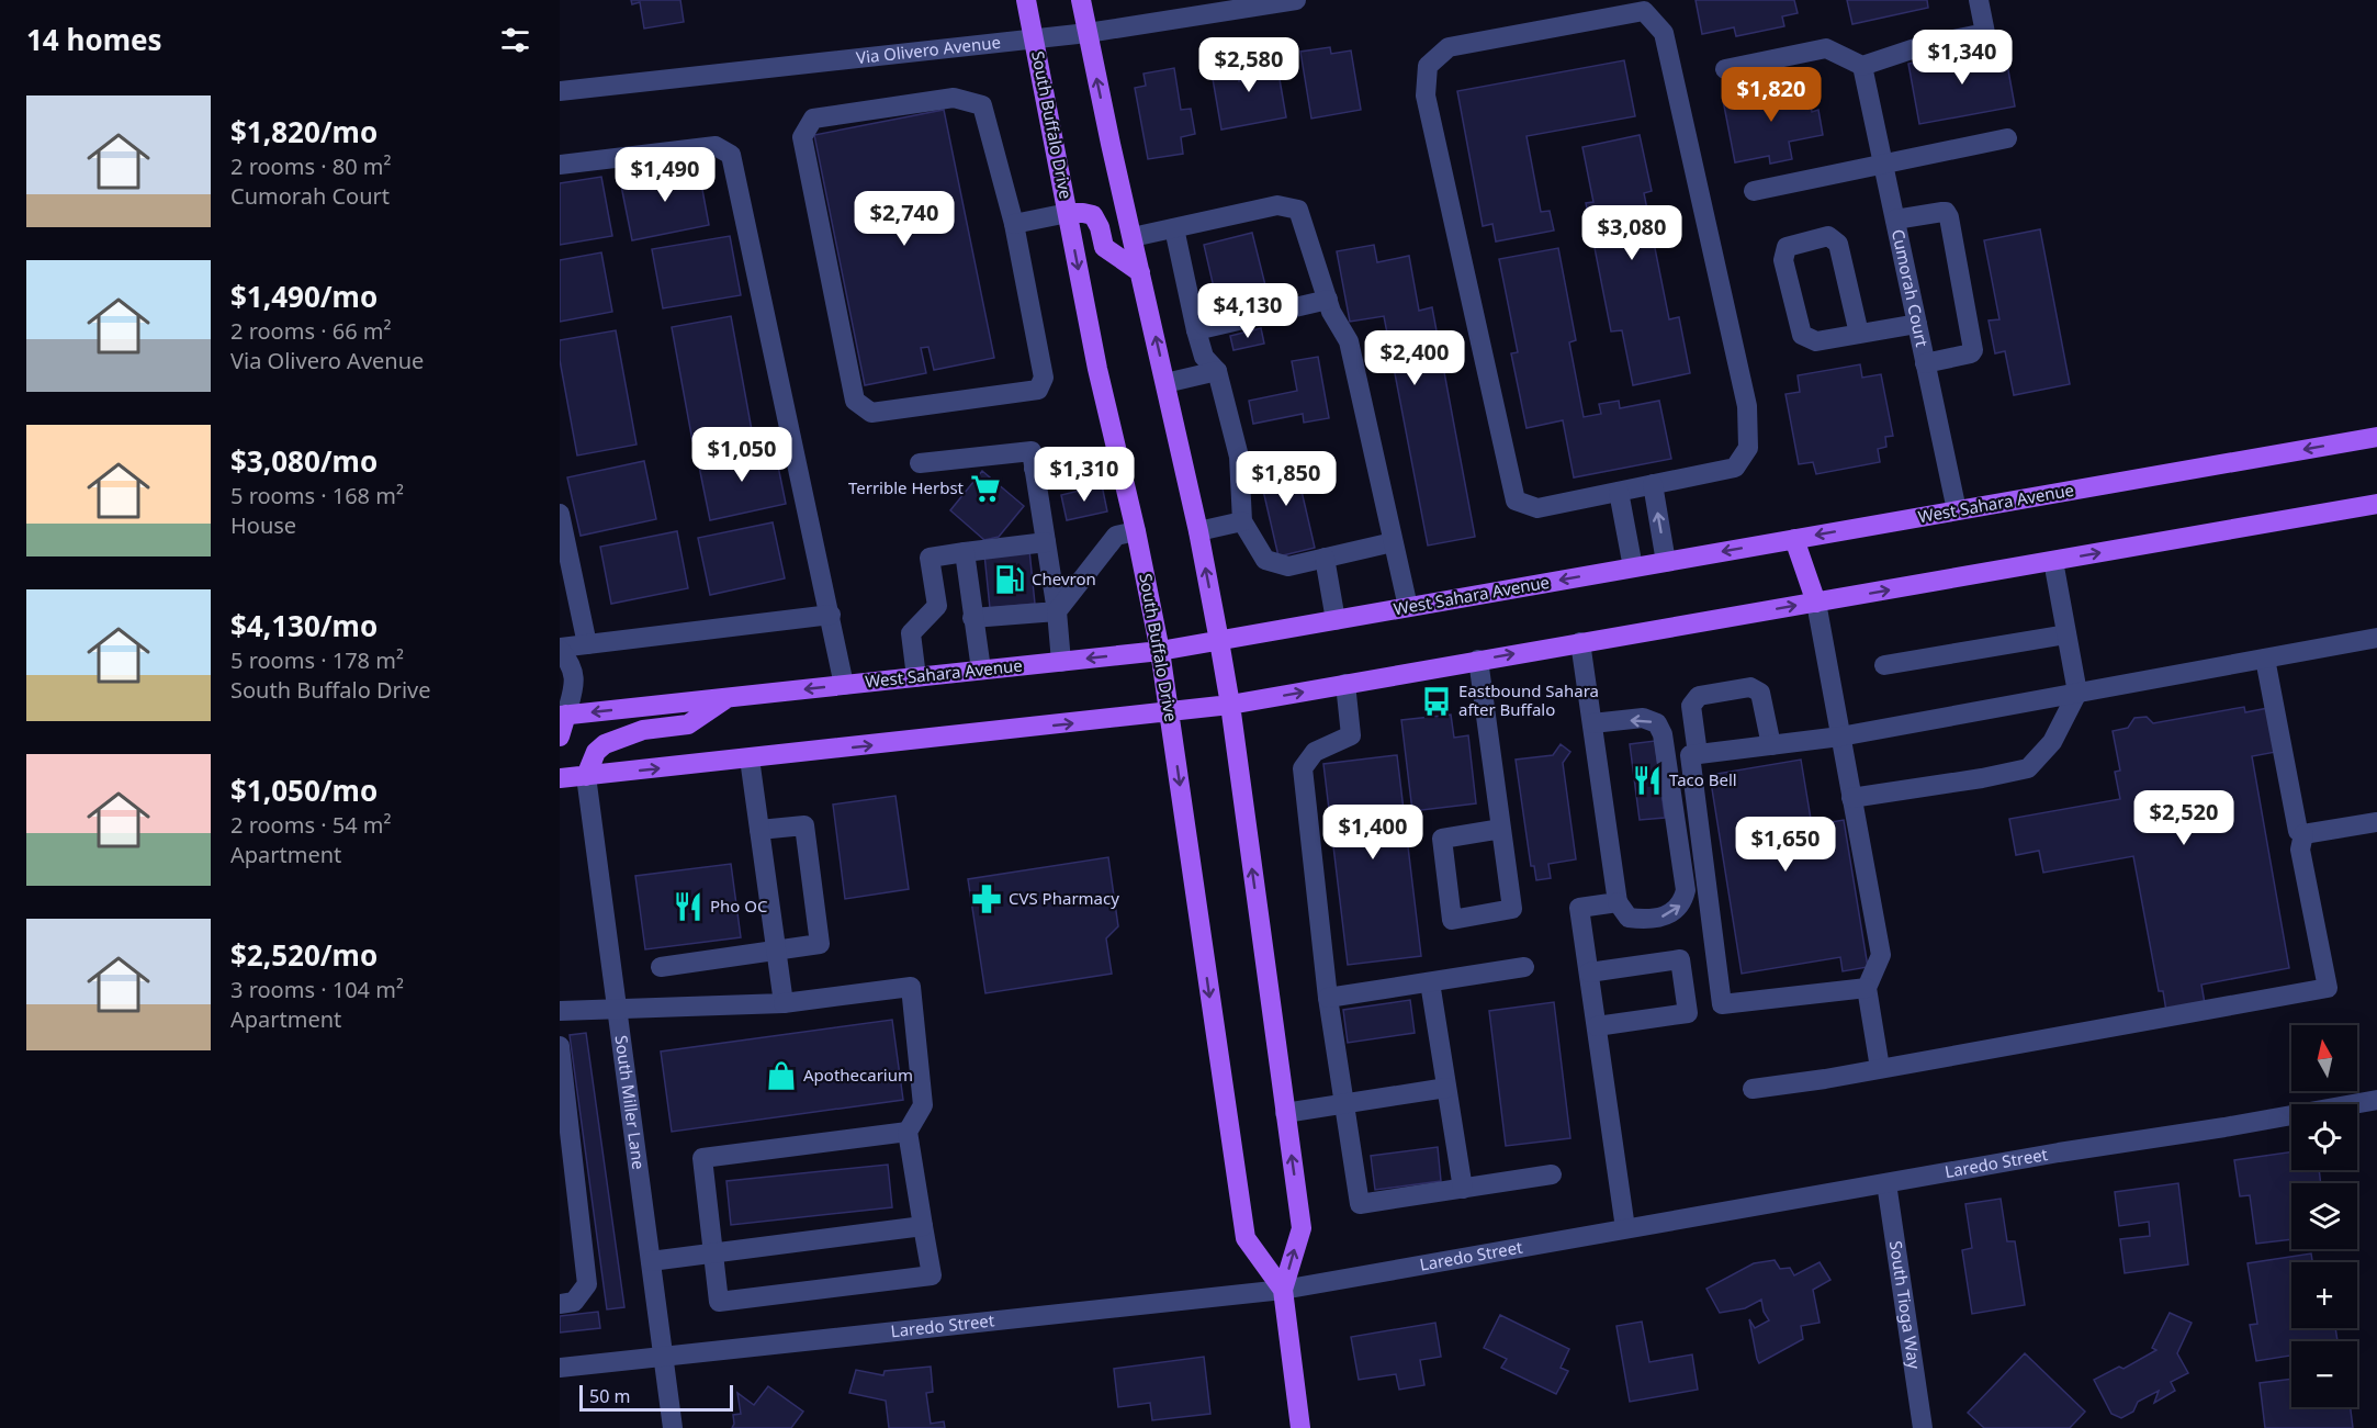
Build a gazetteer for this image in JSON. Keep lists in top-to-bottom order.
{
  "streets": {
    "main road": ["South Buffalo Drive", "West Sahara Avenue"],
    "street": [
      "Via Olivero Avenue",
      "Cumorah Court",
      "South Miller Lane",
      "Laredo Street",
      "South Tioga Way"
    ]
  },
  "crossings": [
    ["Via Olivero Avenue", "South Buffalo Drive"],
    ["South Buffalo Drive", "West Sahara Avenue"],
    ["South Buffalo Drive", "Laredo Street"],
    ["Cumorah Court", "West Sahara Avenue"],
    ["South Miller Lane", "Laredo Street"],
    ["Laredo Street", "South Tioga Way"]
  ],
  "places": {
    "supermarket": ["Terrible Herbst"],
    "fuel station": ["Chevron"],
    "bus stop": ["Eastbound Sahara after Buffalo"],
    "restaurant": ["Taco Bell", "Pho OC"],
    "pharmacy": ["CVS Pharmacy"],
    "shop": ["Apothecarium"]
  },
  "scale_bar": "50 m",
  "north": "top",
  "page": {
    "heading": "14 homes",
    "price": [
      "$1,340",
      "$2,580",
      "$1,820",
      "$1,490",
      "$2,740",
      "$3,080",
      "$4,130",
      "$2,400",
      "$1,050",
      "$1,310",
      "$1,850",
      "$2,520",
      "$1,400",
      "$1,650"
    ],
    "list": [
      {
        "name": "$1,820/mo",
        "note": "2 rooms · 80 m² · Cumorah Court"
      },
      {
        "name": "$1,490/mo",
        "note": "2 rooms · 66 m² · Via Olivero Avenue"
      },
      {
        "name": "$3,080/mo",
        "note": "5 rooms · 168 m² · House"
      },
      {
        "name": "$4,130/mo",
        "note": "5 rooms · 178 m² · South Buffalo Drive"
      },
      {
        "name": "$1,050/mo",
        "note": "2 rooms · 54 m² · Apartment"
      },
      {
        "name": "$2,520/mo",
        "note": "3 rooms · 104 m² · Apartment"
      }
    ],
    "map_buttons": ["+", "−"],
    "scale": "50 m"
  }
}
